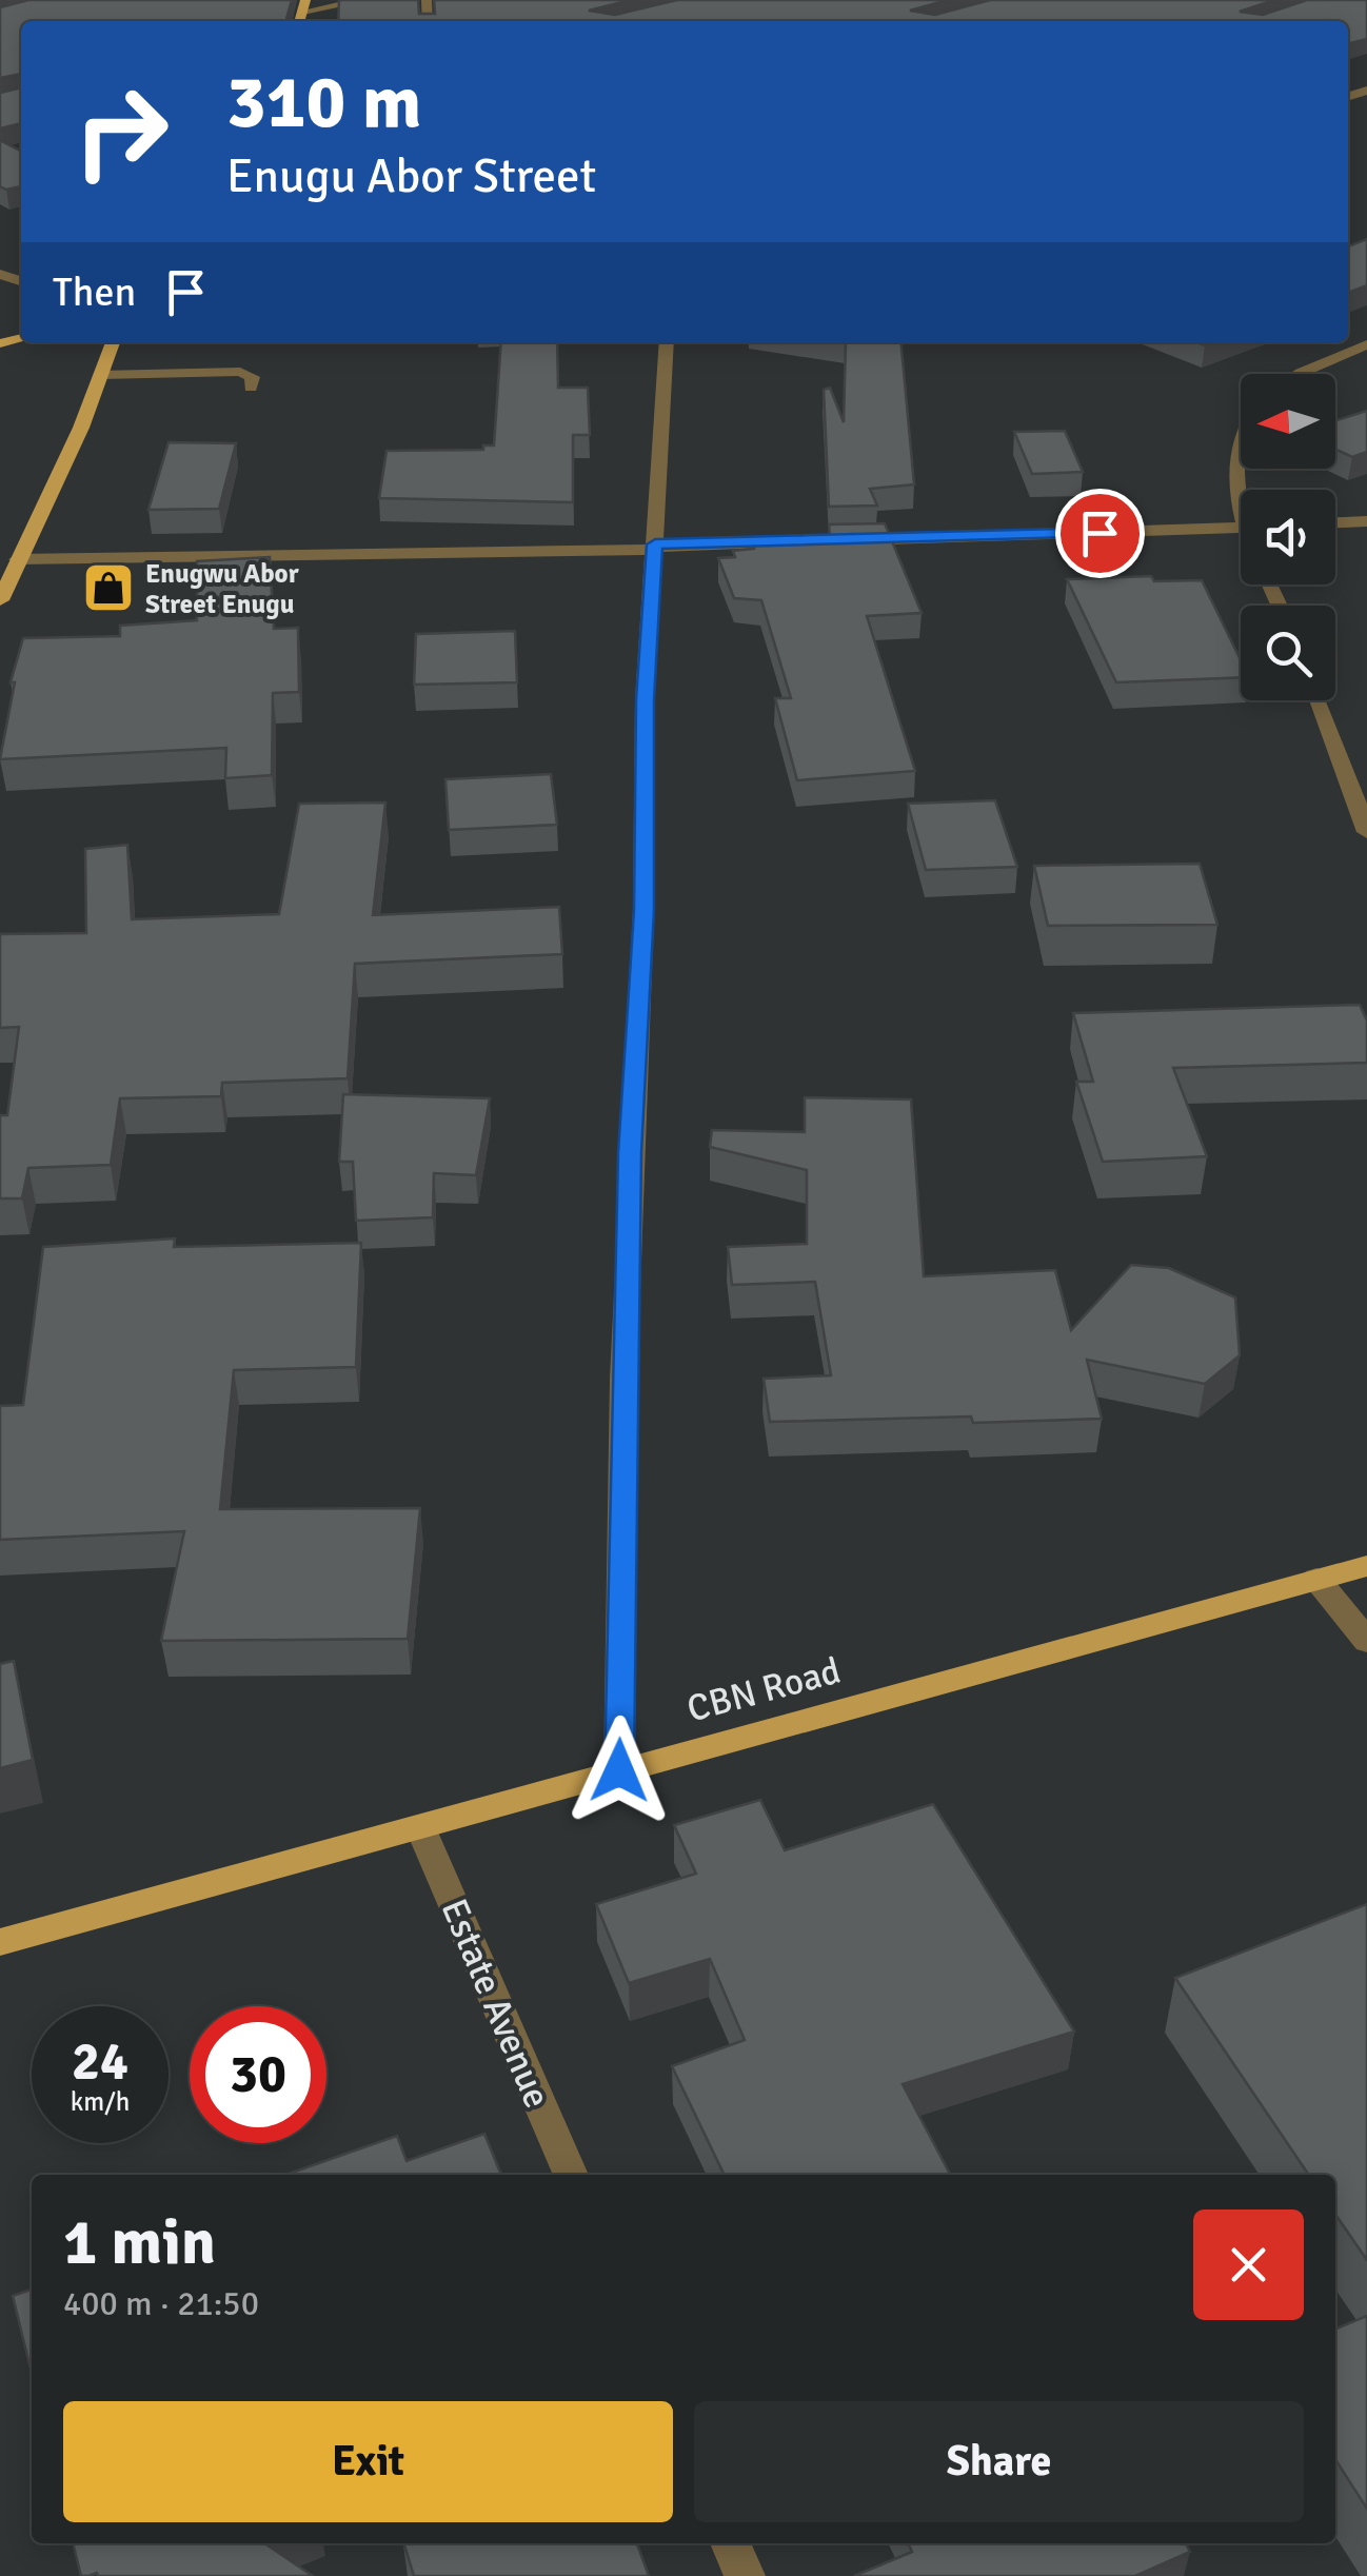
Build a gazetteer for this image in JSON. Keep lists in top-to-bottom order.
{
  "streets": {
    "main road": ["CBN Road"],
    "street": ["Estate Avenue"]
  },
  "crossings": [
    ["CBN Road", "Estate Avenue"]
  ],
  "places": {
    "shop": ["Enugwu Abor Street Enugu"]
  },
  "north": "left",
  "page": {
    "turn": ["310 m", "Enugu Abor Street"],
    "then": "Then",
    "speed": "24 km/h",
    "limit": "30",
    "heading": ["1 min", "400 m · 21:50"],
    "buttons": ["Exit", "Share"]
  }
}
